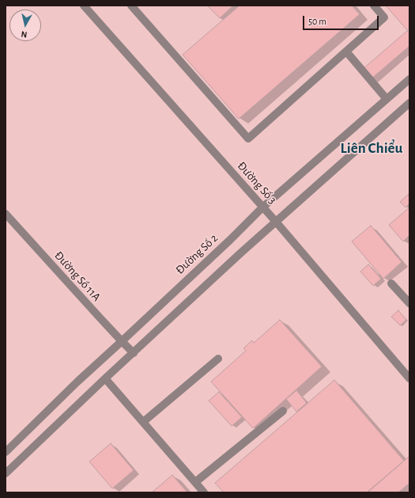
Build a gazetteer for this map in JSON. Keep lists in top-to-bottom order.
{
  "streets": {
    "street": ["Đường Số 3", "Đường Số 2", "Đường Số 11A"]
  },
  "crossings": [
    ["Đường Số 3", "Đường Số 2"],
    ["Đường Số 2", "Đường Số 11A"]
  ],
  "districts": ["Liên Chiểu"],
  "scale_bar": "50 m",
  "north": "bottom"
}
